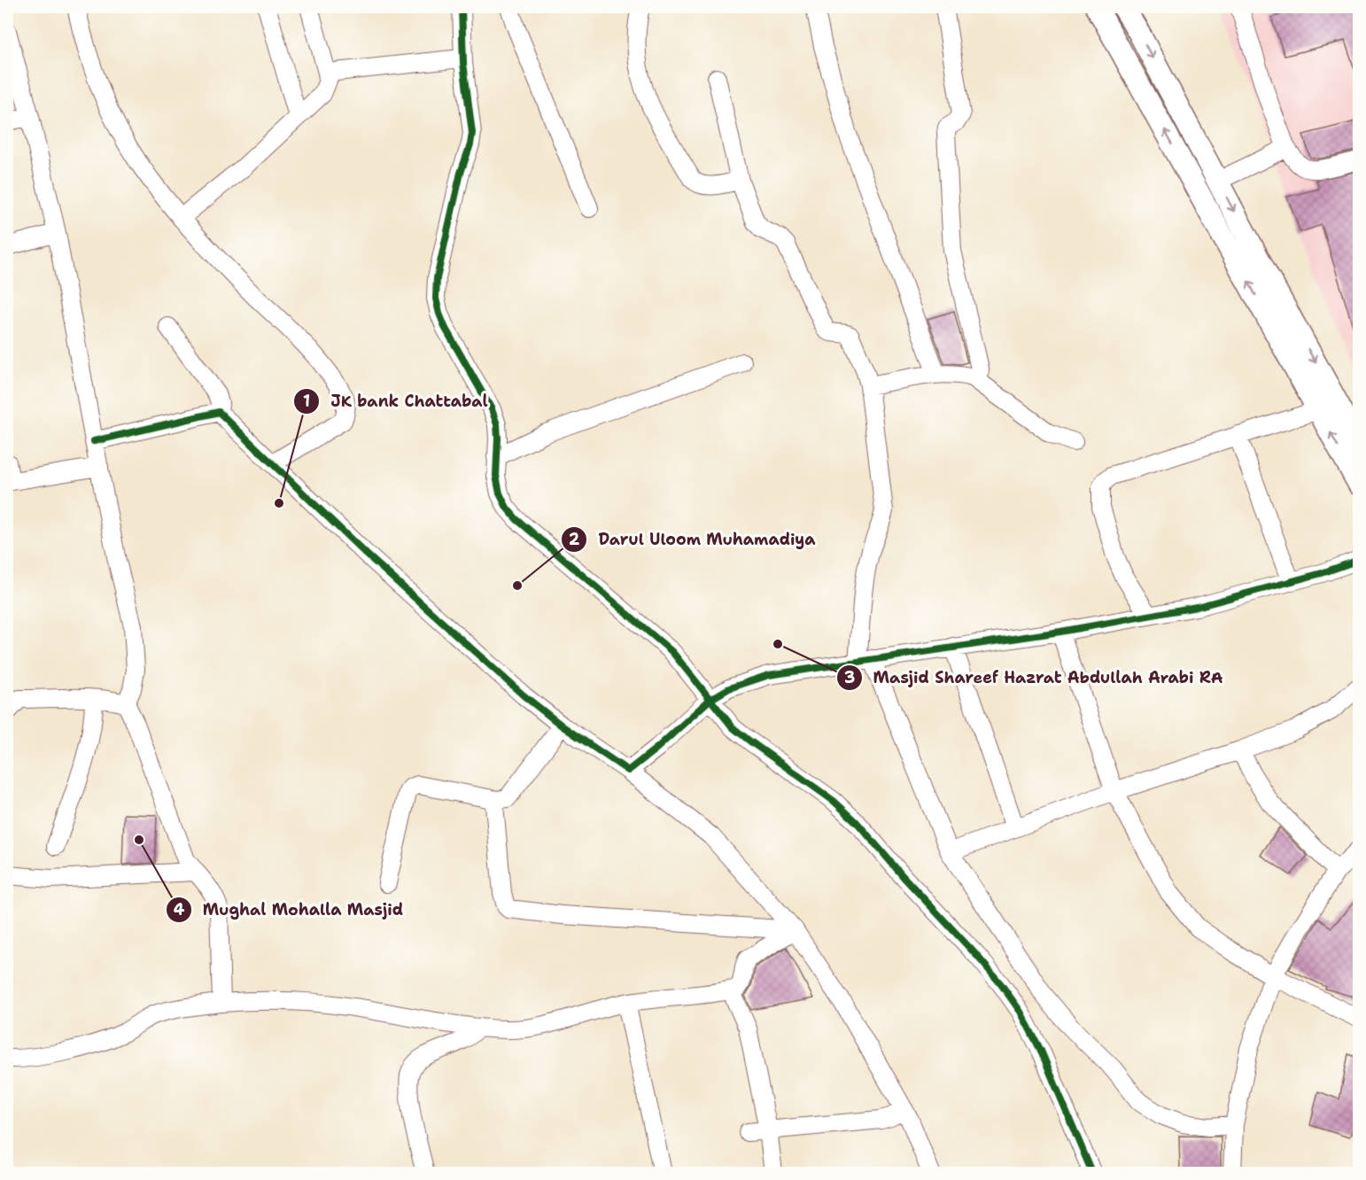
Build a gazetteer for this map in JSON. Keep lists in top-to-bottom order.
{
  "places": [
    "JK bank Chattabal",
    "Darul Uloom Muhamadiya",
    "Masjid Shareef Hazrat Abdullah Arabi RA",
    "Mughal Mohalla Masjid"
  ]
}
